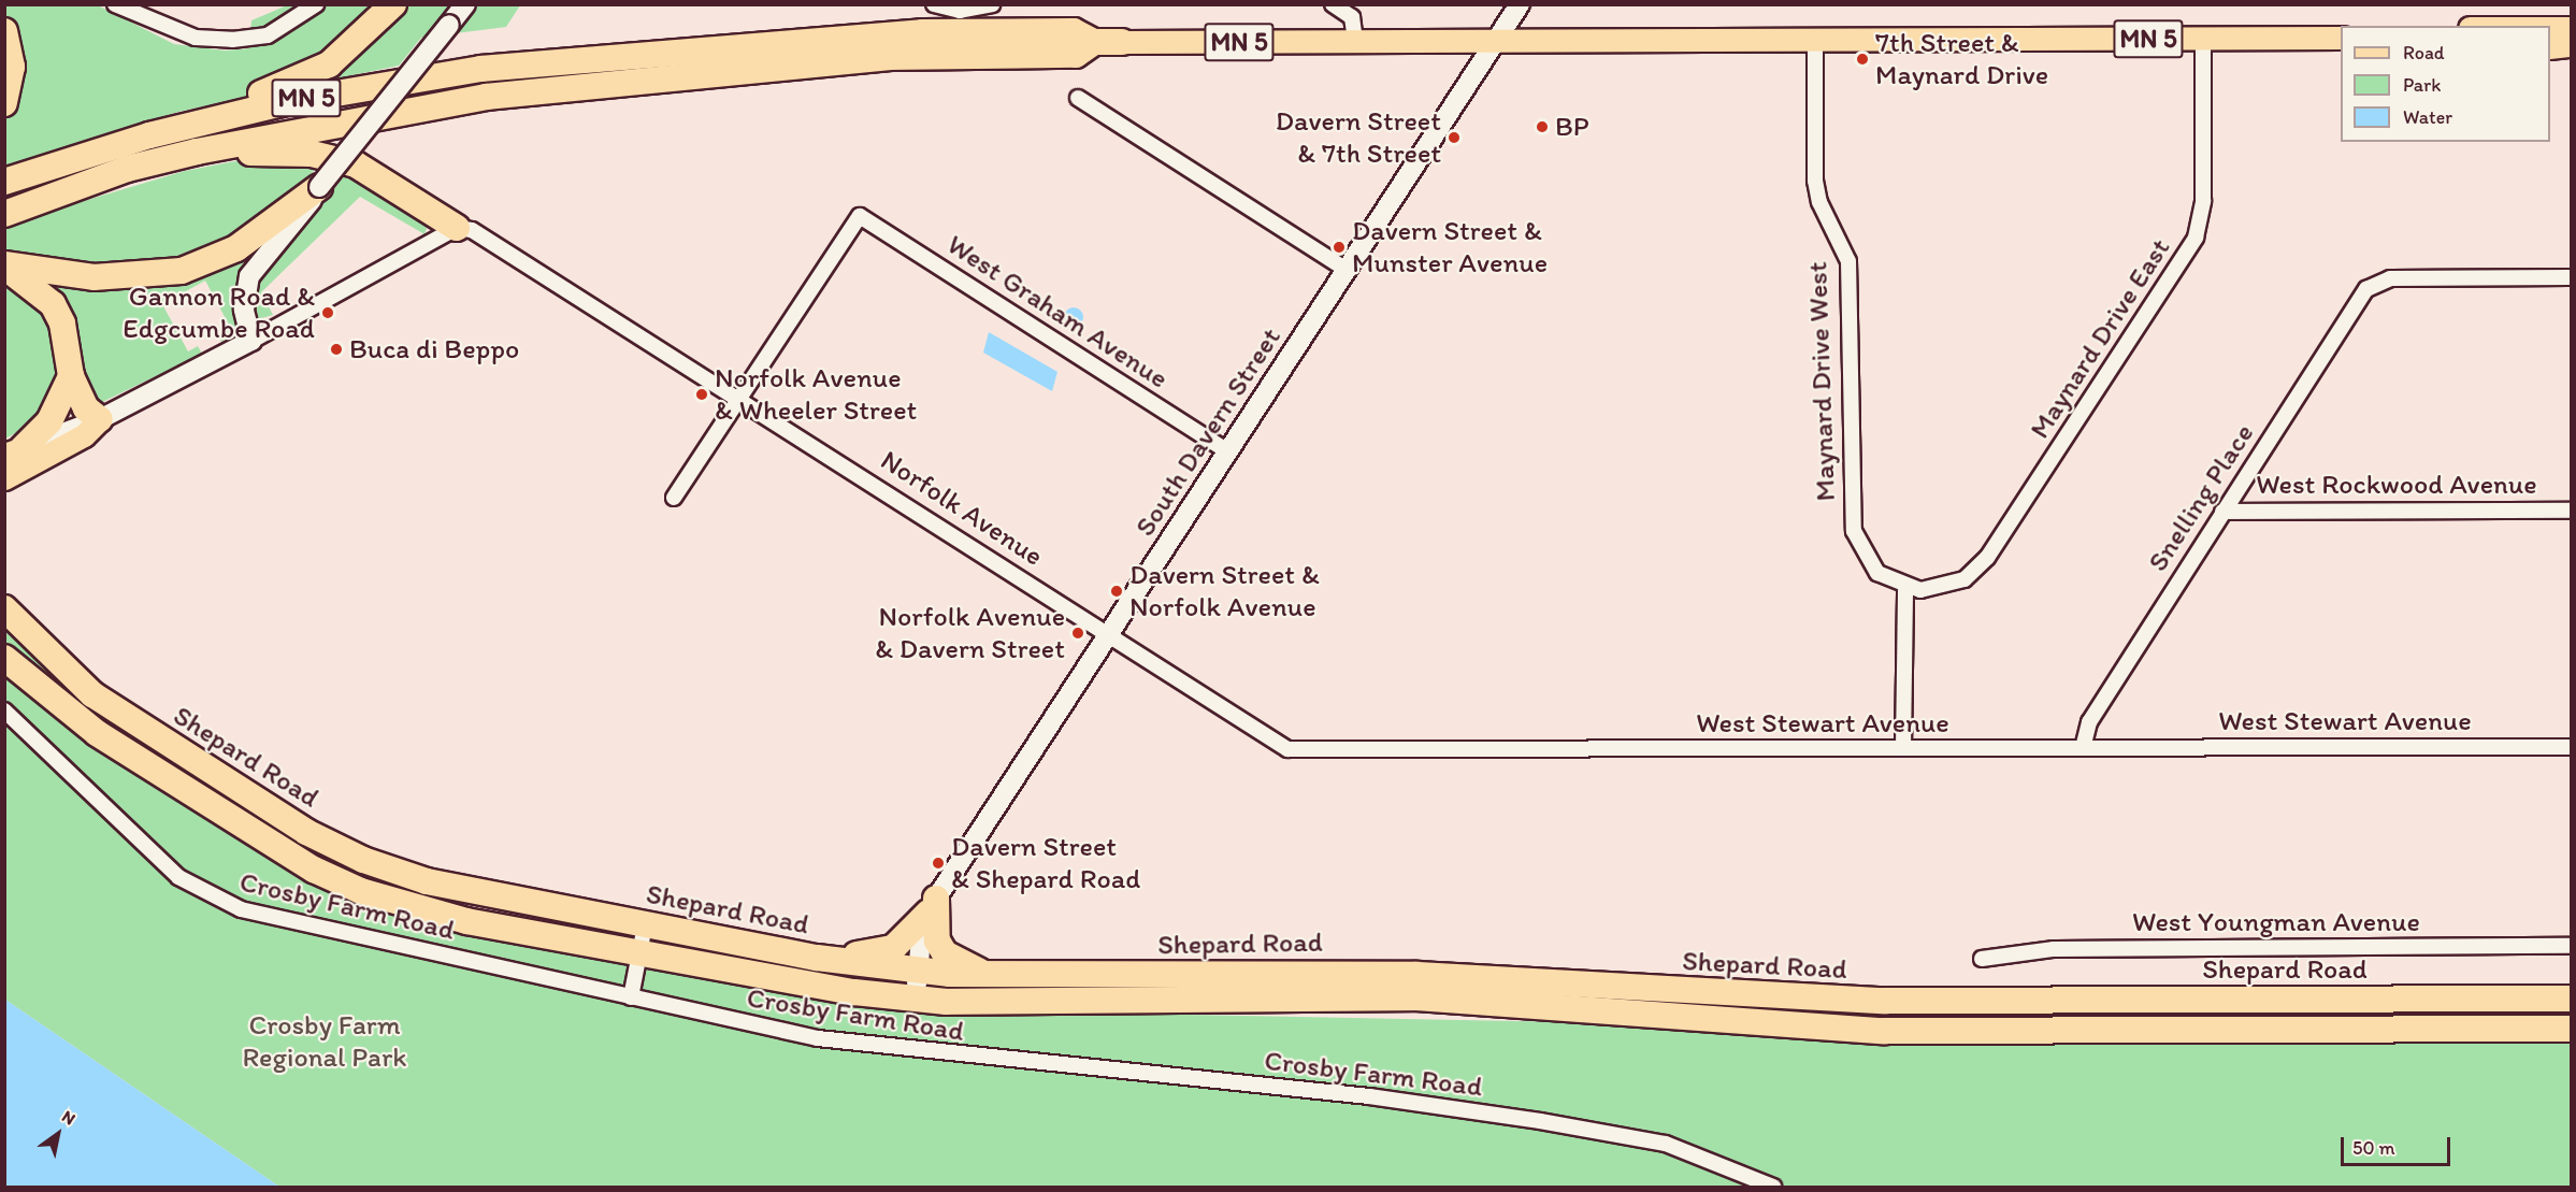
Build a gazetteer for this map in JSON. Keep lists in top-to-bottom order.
{
  "streets": {
    "highway": ["MN 5", "Shepard Road"],
    "street": [
      "West Graham Avenue",
      "Maynard Drive East",
      "Maynard Drive West",
      "South Davern Street",
      "West Rockwood Avenue",
      "Snelling Place",
      "Norfolk Avenue",
      "West Stewart Avenue",
      "Crosby Farm Road",
      "West Youngman Avenue"
    ]
  },
  "crossings": [
    ["MN 5", "Maynard Drive East"],
    ["MN 5", "Maynard Drive West"],
    ["MN 5", "South Davern Street"],
    ["West Graham Avenue", "South Davern Street"],
    ["West Graham Avenue", "Norfolk Avenue"],
    ["Maynard Drive East", "Maynard Drive West"],
    ["South Davern Street", "Norfolk Avenue"],
    ["South Davern Street", "West Stewart Avenue"],
    ["South Davern Street", "Shepard Road"],
    ["West Rockwood Avenue", "Snelling Place"],
    ["Snelling Place", "West Stewart Avenue"],
    ["Norfolk Avenue", "West Stewart Avenue"]
  ],
  "parks": ["Crosby Farm Regional Park"],
  "places": [
    "7th Street & Maynard Drive",
    "BP",
    "Davern Street & 7th Street",
    "Davern Street & Munster Avenue",
    "Gannon Road & Edgcumbe Road",
    "Buca di Beppo",
    "Norfolk Avenue & Wheeler Street",
    "Davern Street & Norfolk Avenue",
    "Norfolk Avenue & Davern Street",
    "Davern Street & Shepard Road"
  ],
  "legend": ["Road", "Park", "Water"],
  "scale_bar": "50 m",
  "north": "top right"
}
